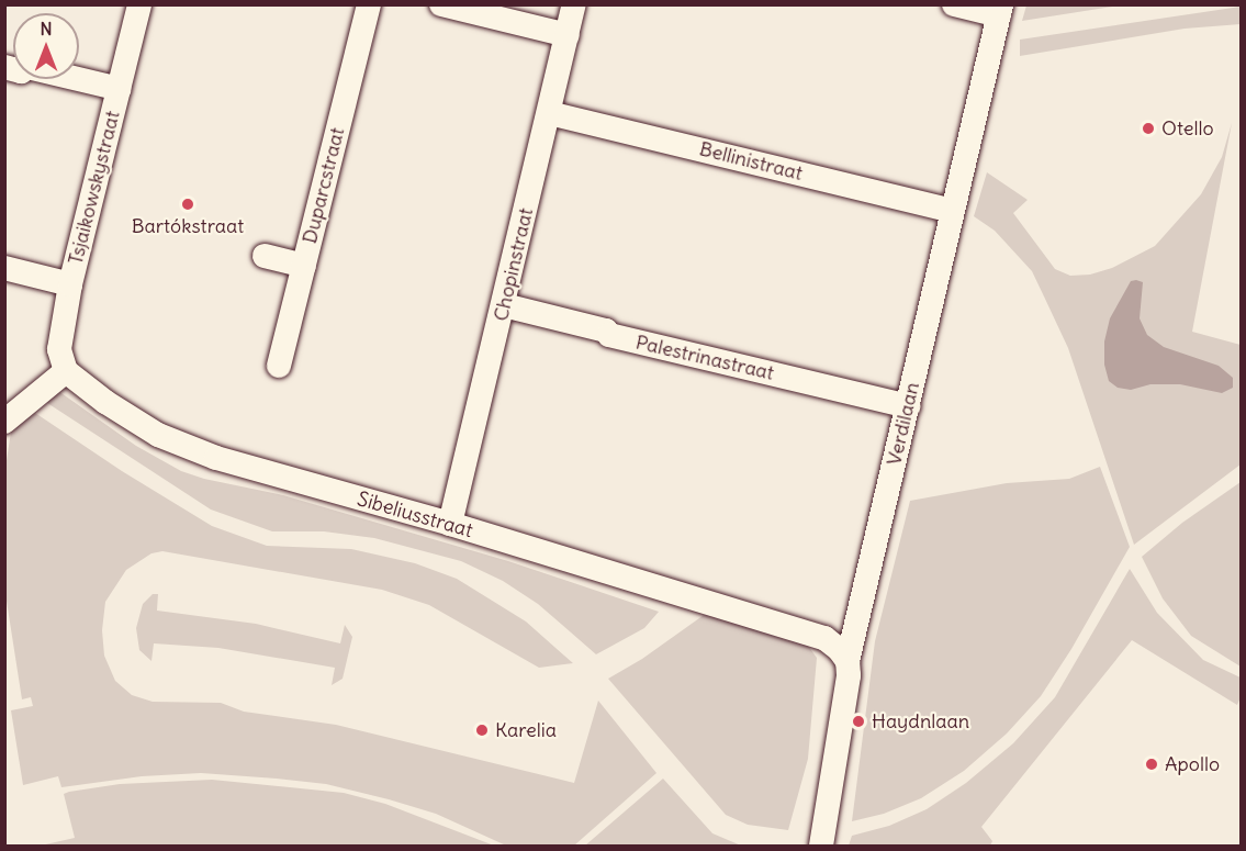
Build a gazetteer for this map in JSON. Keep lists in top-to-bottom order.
{
  "streets": {
    "street": [
      "Bellinistraat",
      "Duparcstraat",
      "Tsjaikowskystraat",
      "Chopinstraat",
      "Palestrinastraat",
      "Verdilaan",
      "Sibeliusstraat"
    ]
  },
  "crossings": [
    ["Bellinistraat", "Chopinstraat"],
    ["Bellinistraat", "Verdilaan"],
    ["Tsjaikowskystraat", "Sibeliusstraat"],
    ["Chopinstraat", "Palestrinastraat"],
    ["Chopinstraat", "Sibeliusstraat"],
    ["Palestrinastraat", "Verdilaan"],
    ["Verdilaan", "Sibeliusstraat"]
  ],
  "places": [
    "Otello",
    "Bartókstraat",
    "Haydnlaan",
    "Karelia",
    "Apollo"
  ],
  "north": "top"
}
